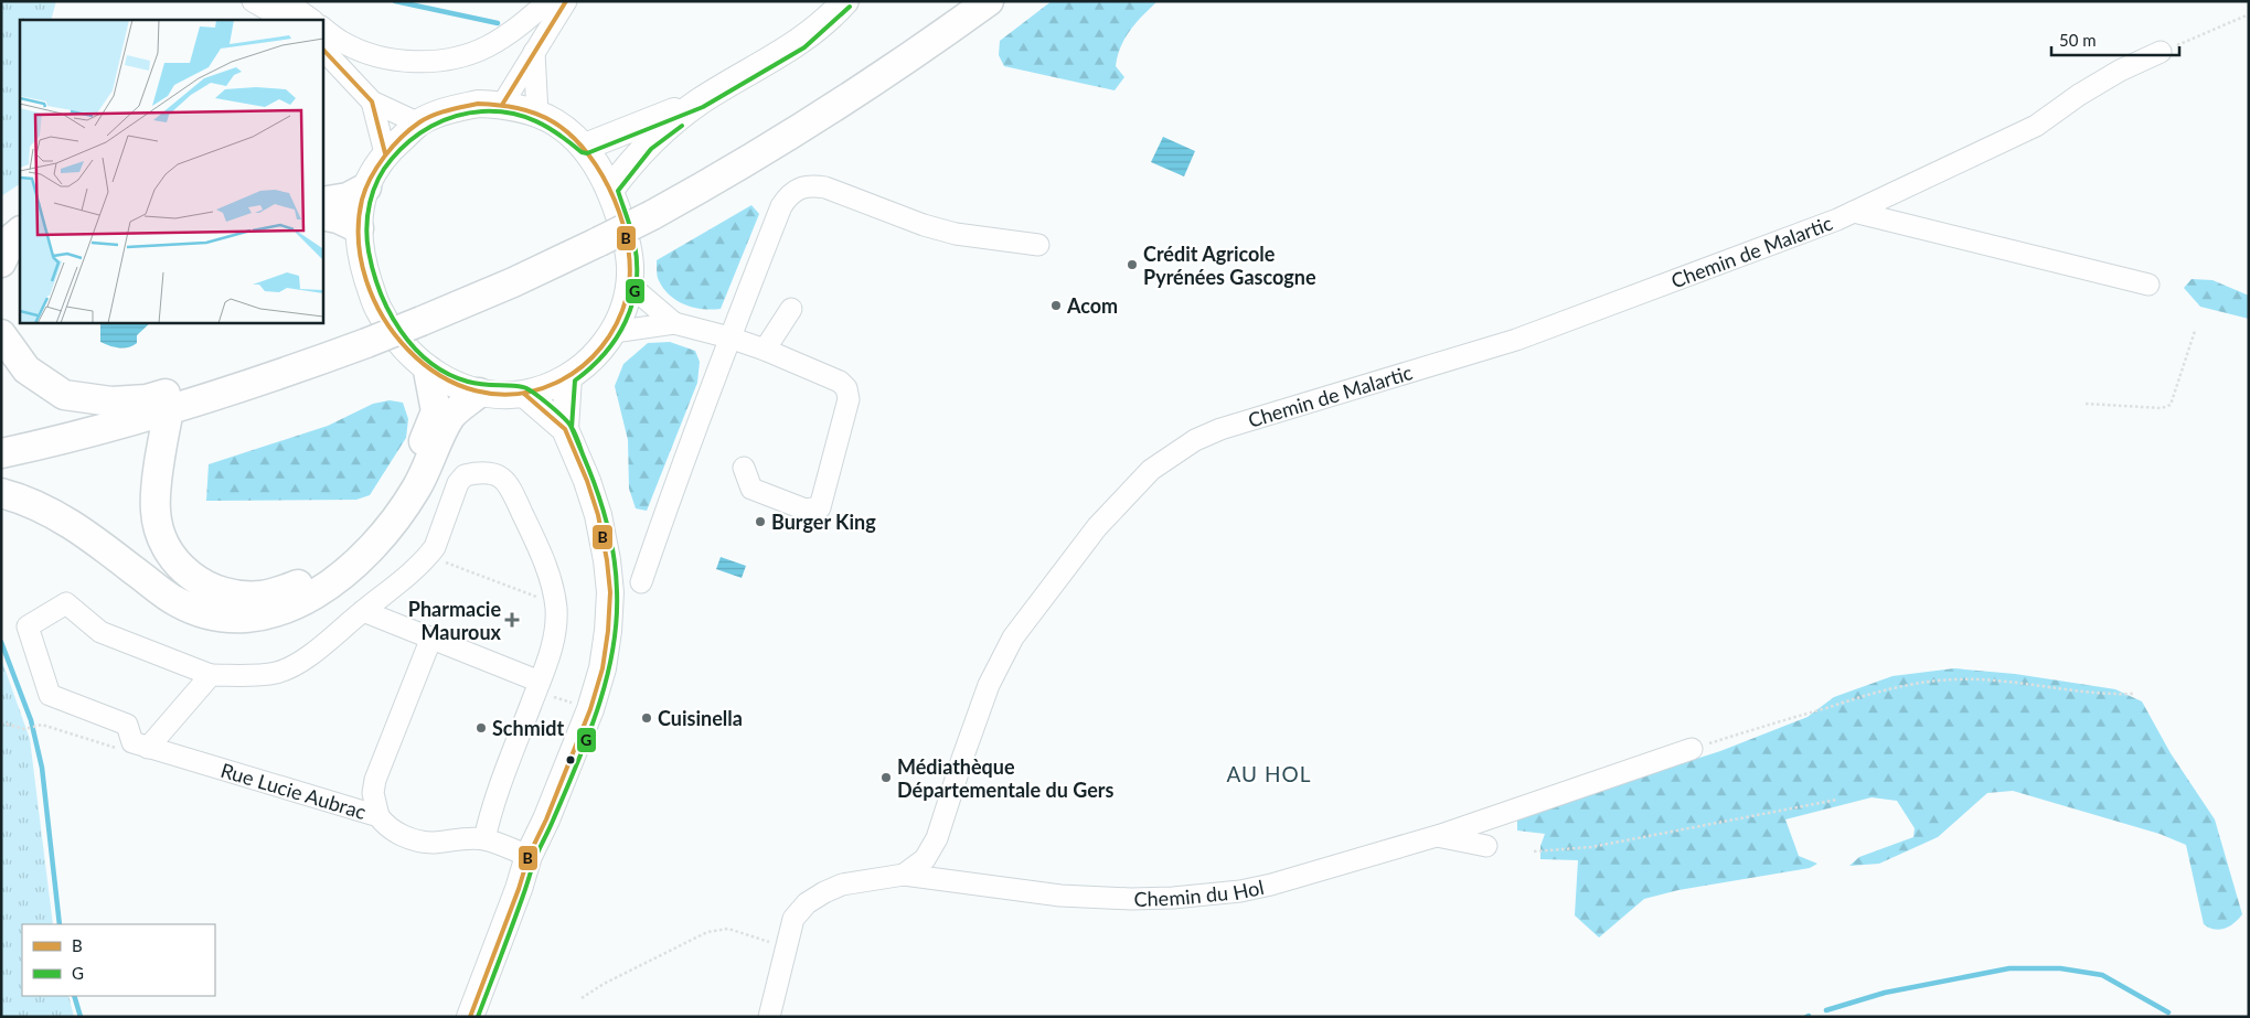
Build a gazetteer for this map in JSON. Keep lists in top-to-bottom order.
{
  "streets": {
    "street": ["Chemin de Malartic", "Rue Lucie Aubrac", "Chemin du Hol"]
  },
  "crossings": [
    ["Chemin de Malartic", "Chemin du Hol"]
  ],
  "districts": ["AU HOL"],
  "places": {
    "other": [
      "Crédit Agricole Pyrénées Gascogne",
      "Acom",
      "Burger King",
      "Cuisinella",
      "Schmidt",
      "Médiathèque Départementale du Gers"
    ],
    "health": ["Pharmacie Mauroux"]
  },
  "lines": ["transit line B", "transit line G"],
  "legend": ["B", "G"],
  "scale_bar": "50 m"
}
